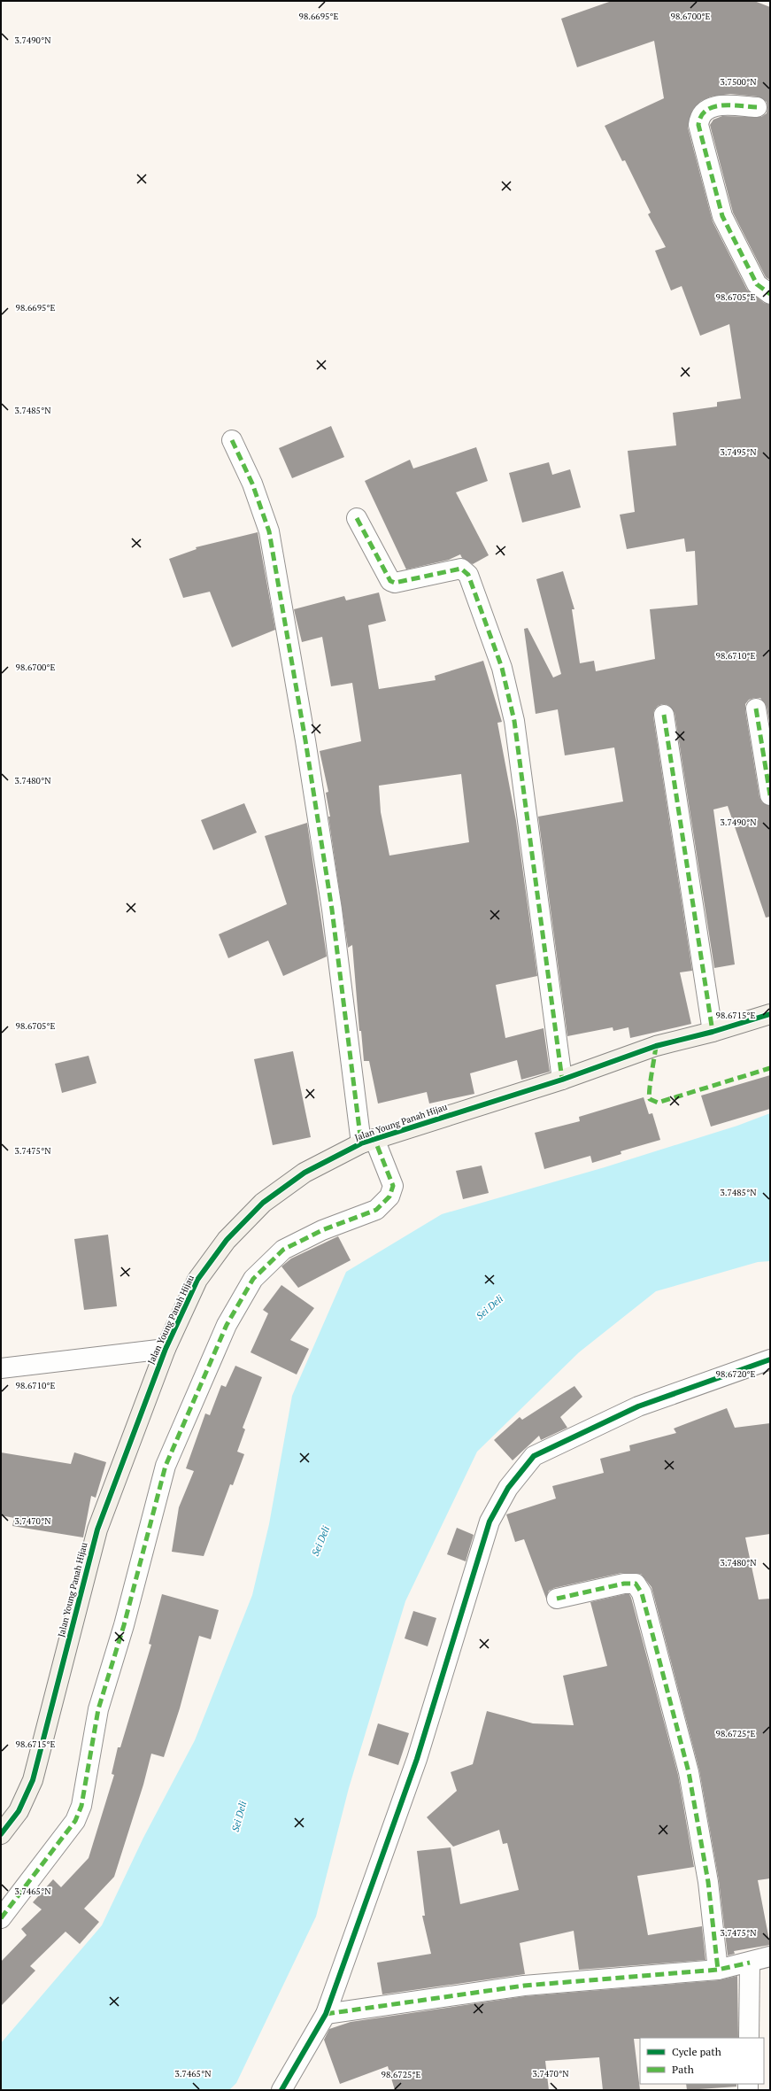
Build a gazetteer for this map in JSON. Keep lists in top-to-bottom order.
{
  "streets": {
    "street": ["Jalan Young Panah Hijau"]
  },
  "water": ["Sei Deli"],
  "legend": ["Cycle path", "Path"],
  "coordinates": [
    "98.6695°E",
    "98.6700°E",
    "3.7490°N",
    "3.7500°N",
    "98.6705°E",
    "3.7485°N",
    "3.7495°N",
    "98.6710°E",
    "3.7480°N",
    "98.6715°E",
    "3.7475°N",
    "98.6720°E",
    "3.7470°N",
    "98.6725°E",
    "3.7465°N"
  ]
}
